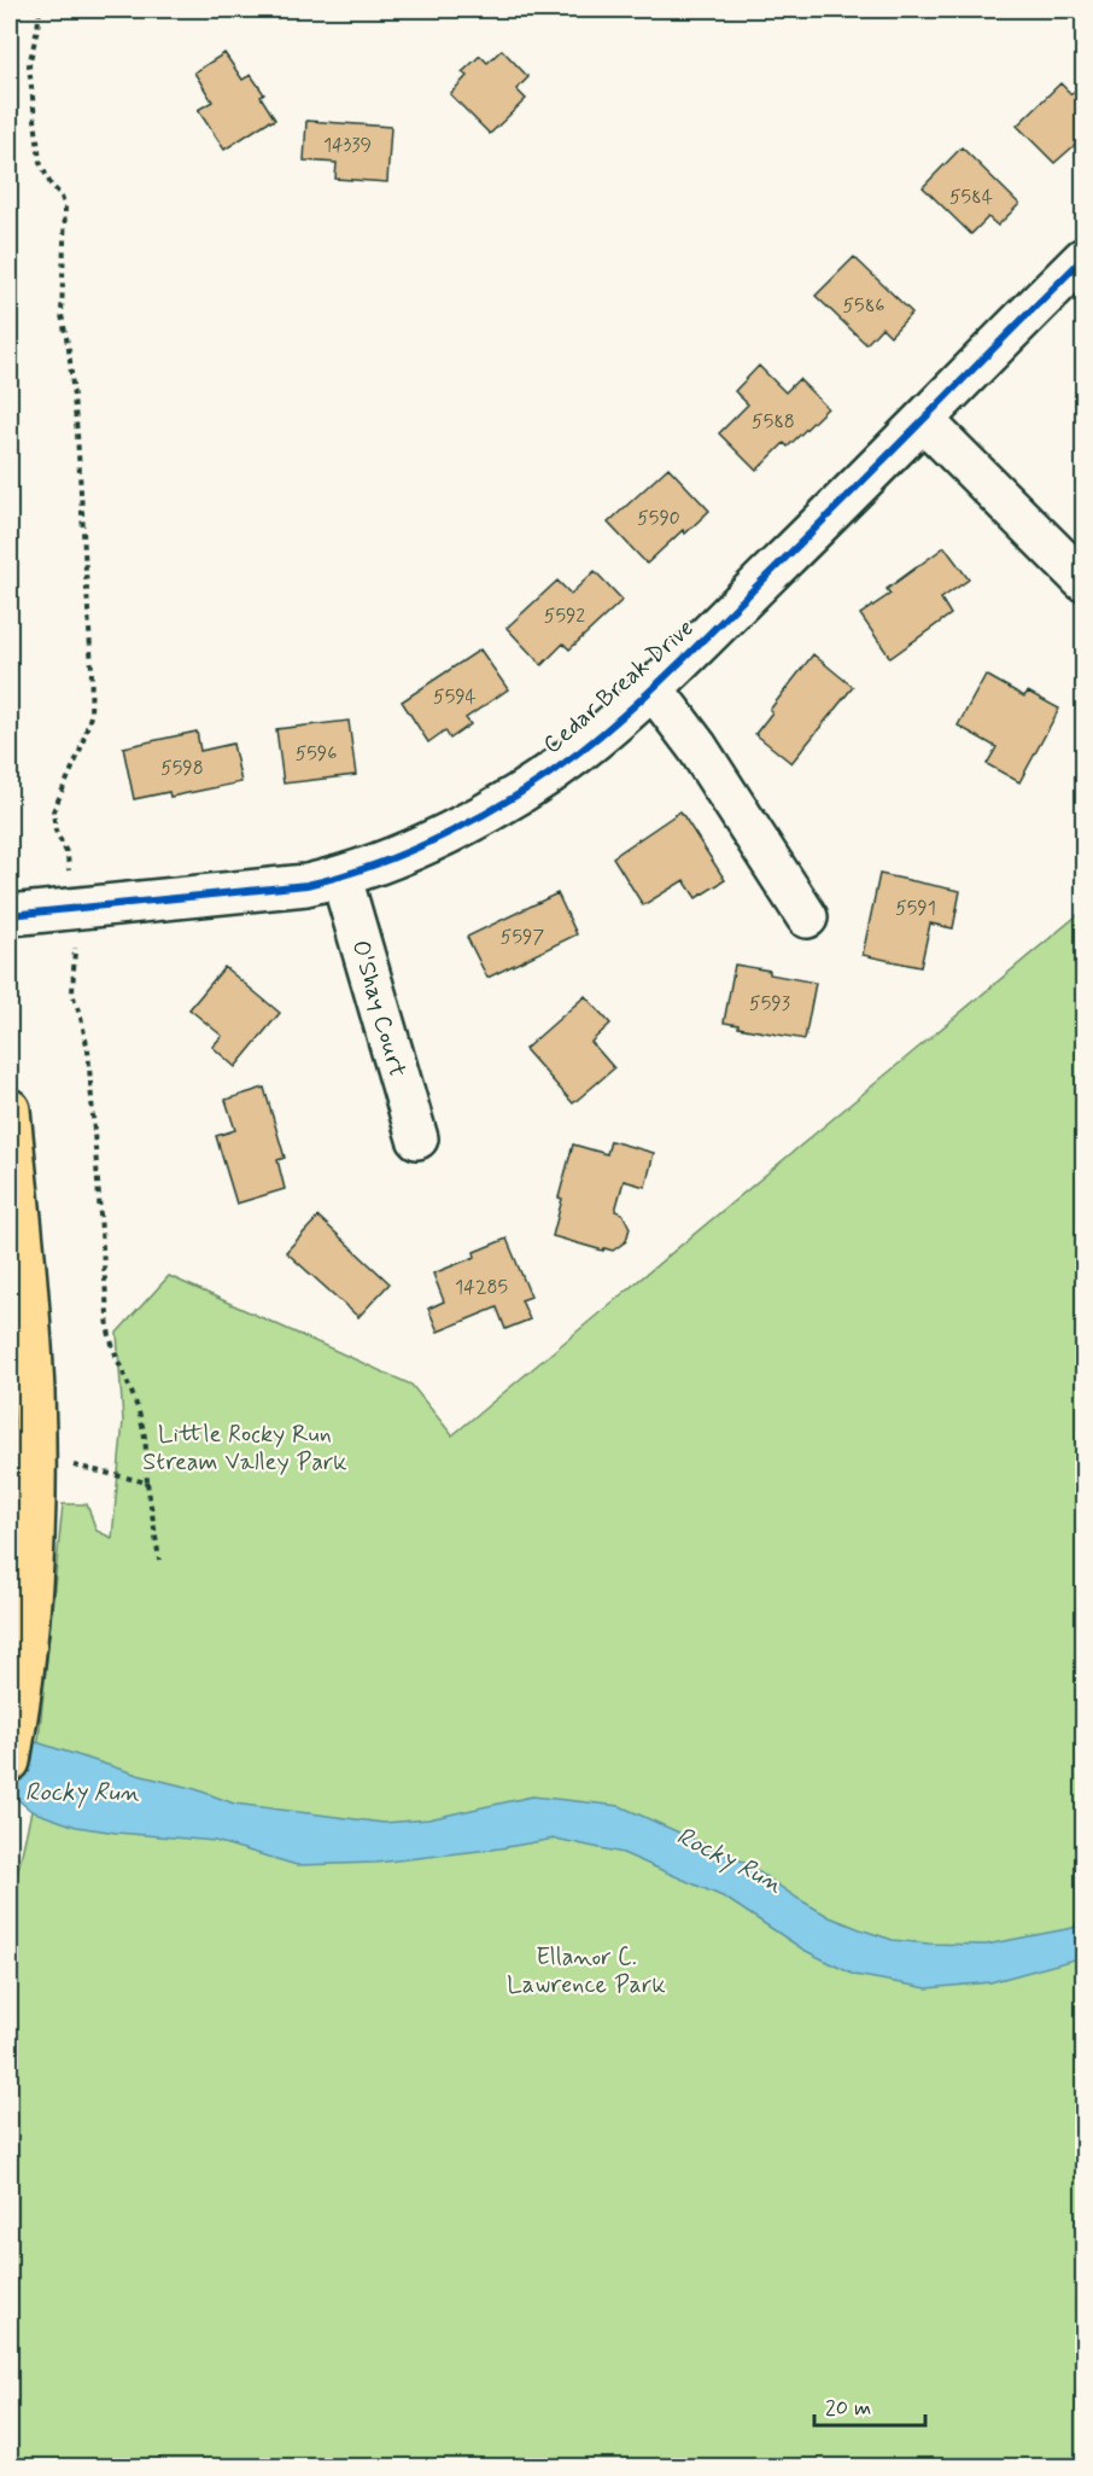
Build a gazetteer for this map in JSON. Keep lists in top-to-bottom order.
{
  "streets": {
    "street": ["Cedar Break Drive", "O'Shay Court"]
  },
  "crossings": [
    ["Cedar Break Drive", "O'Shay Court"]
  ],
  "water": ["Rocky Run"],
  "parks": ["Little Rocky Run Stream Valley Park", "Ellanor C. Lawrence Park"],
  "house_numbers": [
    "14339",
    "5584",
    "5586",
    "5588",
    "5590",
    "5592",
    "5594",
    "5596",
    "5598",
    "5591",
    "5597",
    "5593",
    "14285"
  ],
  "scale_bar": "20 m"
}
